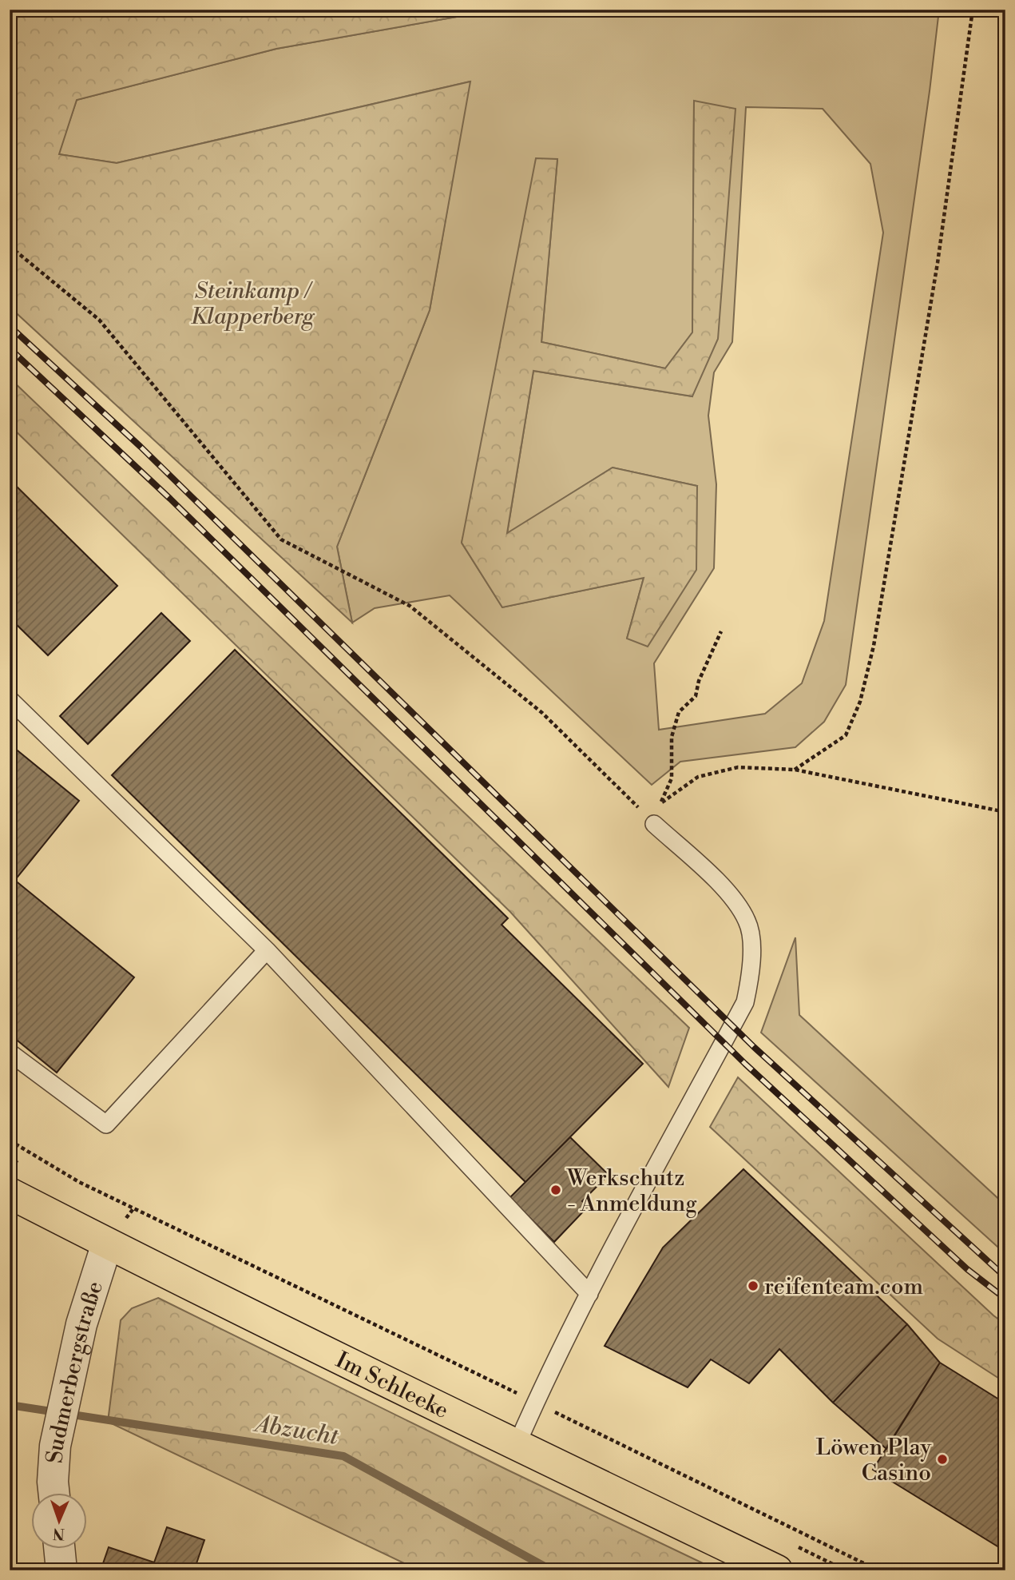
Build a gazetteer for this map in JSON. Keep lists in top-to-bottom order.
{
  "streets": {
    "main road": ["Im Schleeke"],
    "street": ["Sudmerbergstraße"]
  },
  "crossings": [
    ["Sudmerbergstraße", "Im Schleeke"]
  ],
  "water": ["Abzucht"],
  "parks": ["Steinkamp / Klapperberg"],
  "places": ["Werkschutz - Anmeldung", "reifenteam.com", "Löwen Play Casino"],
  "north": "bottom"
}
